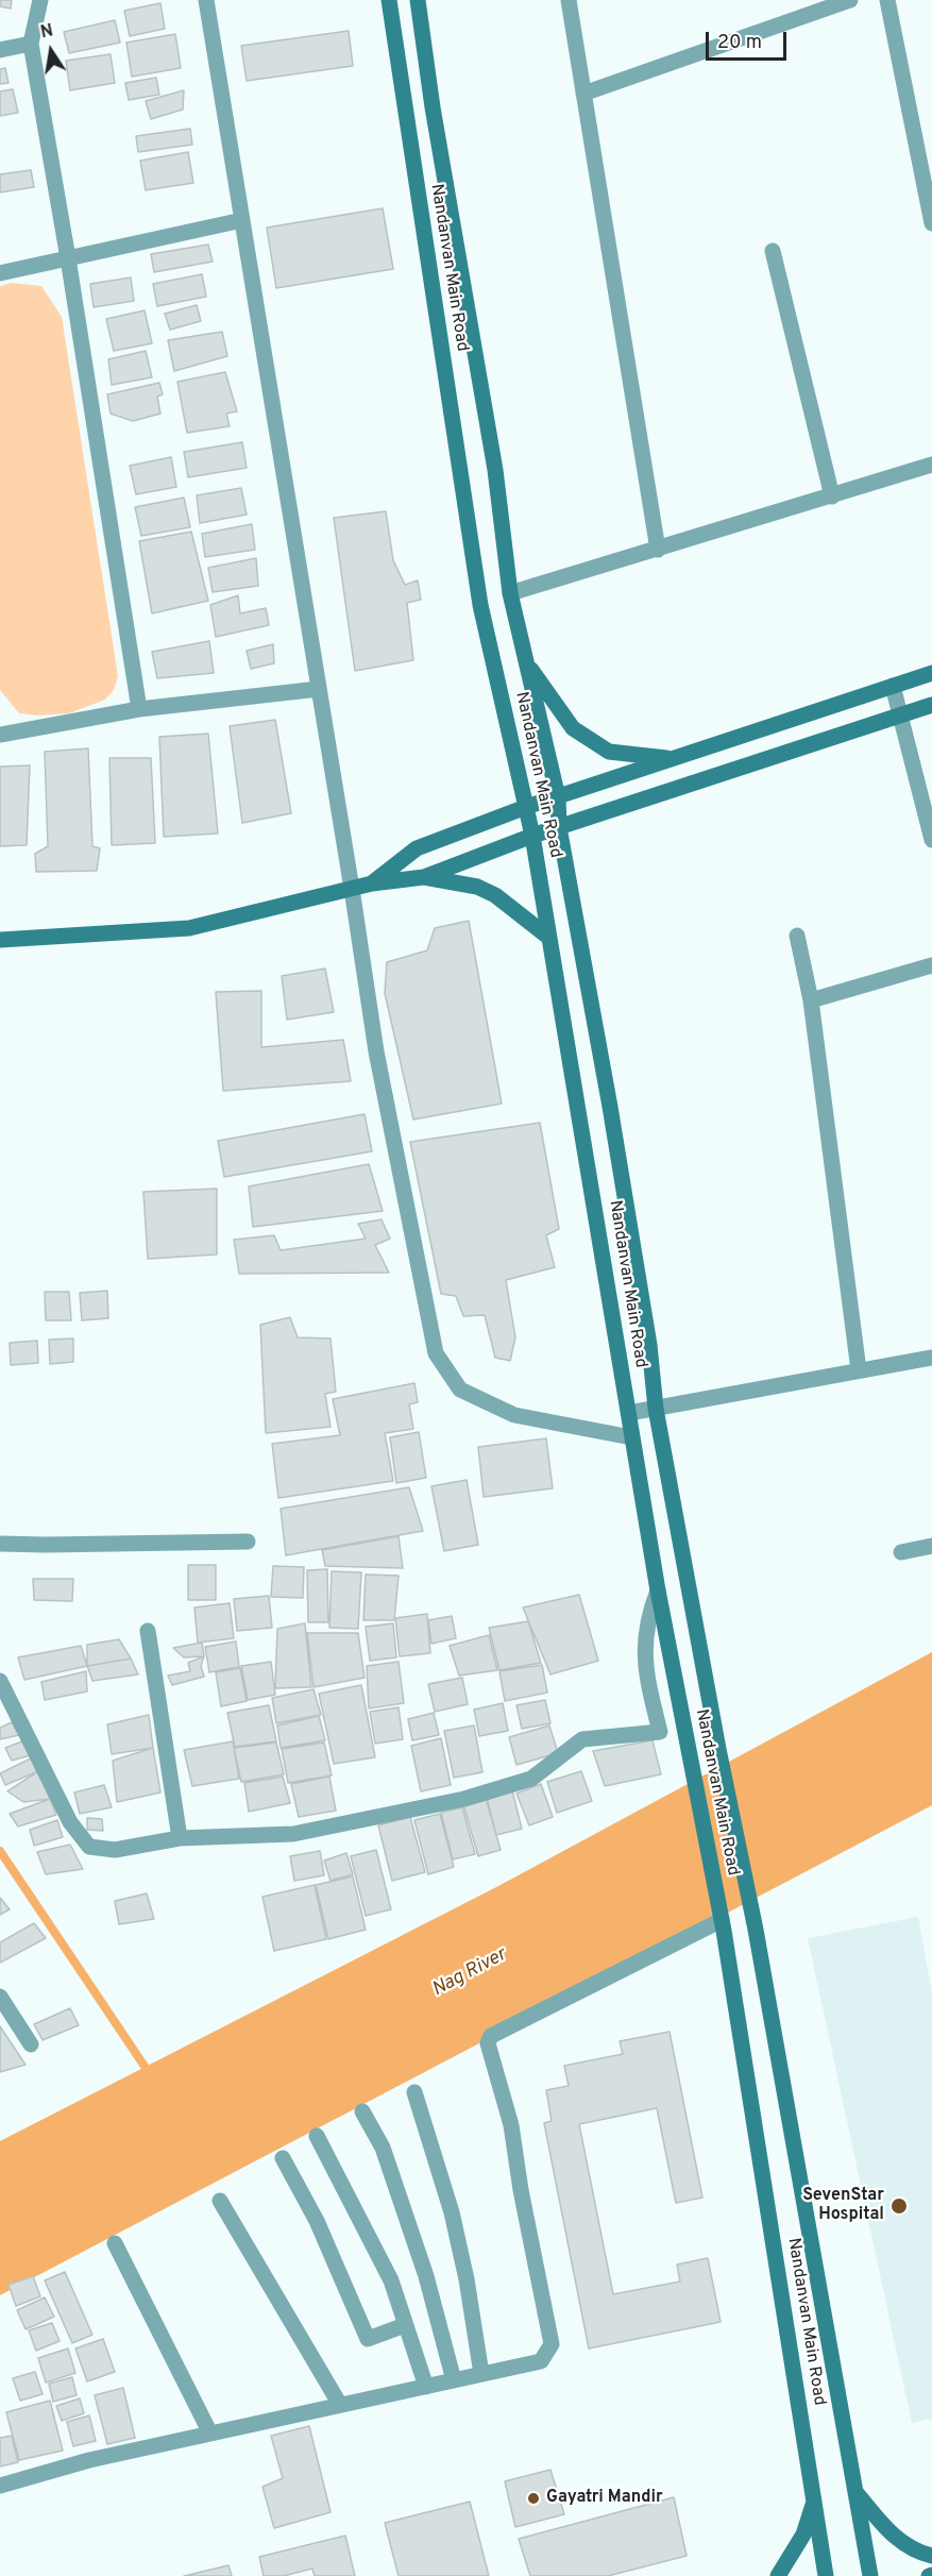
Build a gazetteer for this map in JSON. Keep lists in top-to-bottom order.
{
  "streets": {
    "main road": ["Nandanvan Main Road"]
  },
  "water": ["Nag River"],
  "places": ["SevenStar Hospital", "Gayatri Mandir"],
  "scale_bar": "20 m",
  "north": "top"
}
